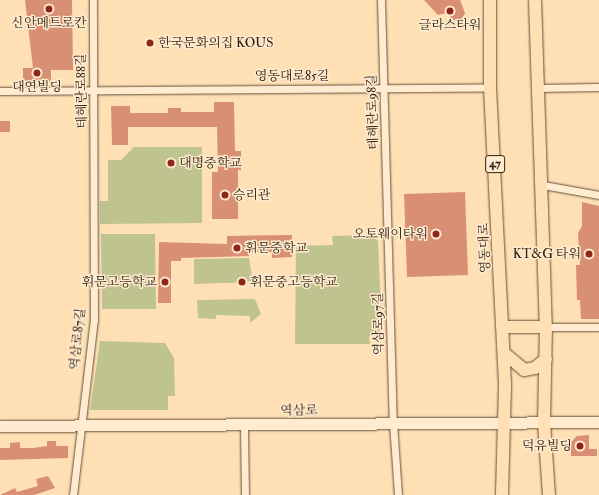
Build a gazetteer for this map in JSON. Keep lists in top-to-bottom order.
{
  "streets": {
    "main road": ["47", "영동대로", "역삼로"],
    "street": [
      "영동대로85길",
      "테헤란로88길",
      "테헤란로98길",
      "역삼로97길",
      "역삼로87길"
    ]
  },
  "crossings": [
    ["영동대로85길", "테헤란로88길"],
    ["영동대로85길", "테헤란로98길"],
    ["영동대로85길", "영동대로"],
    ["테헤란로88길", "역삼로87길"],
    ["테헤란로98길", "역삼로97길"],
    ["영동대로", "역삼로"],
    ["역삼로97길", "역삼로"],
    ["역삼로87길", "역삼로"]
  ],
  "places": [
    "신안메트로칸",
    "글라스타워",
    "한국문화의집 KOUS",
    "대연빌딩",
    "대명중학교",
    "승리관",
    "오토웨이타워",
    "휘문중학교",
    "KT&G 타워",
    "휘문고등학교",
    "휘문중고등학교",
    "덕유빌딩"
  ]
}
